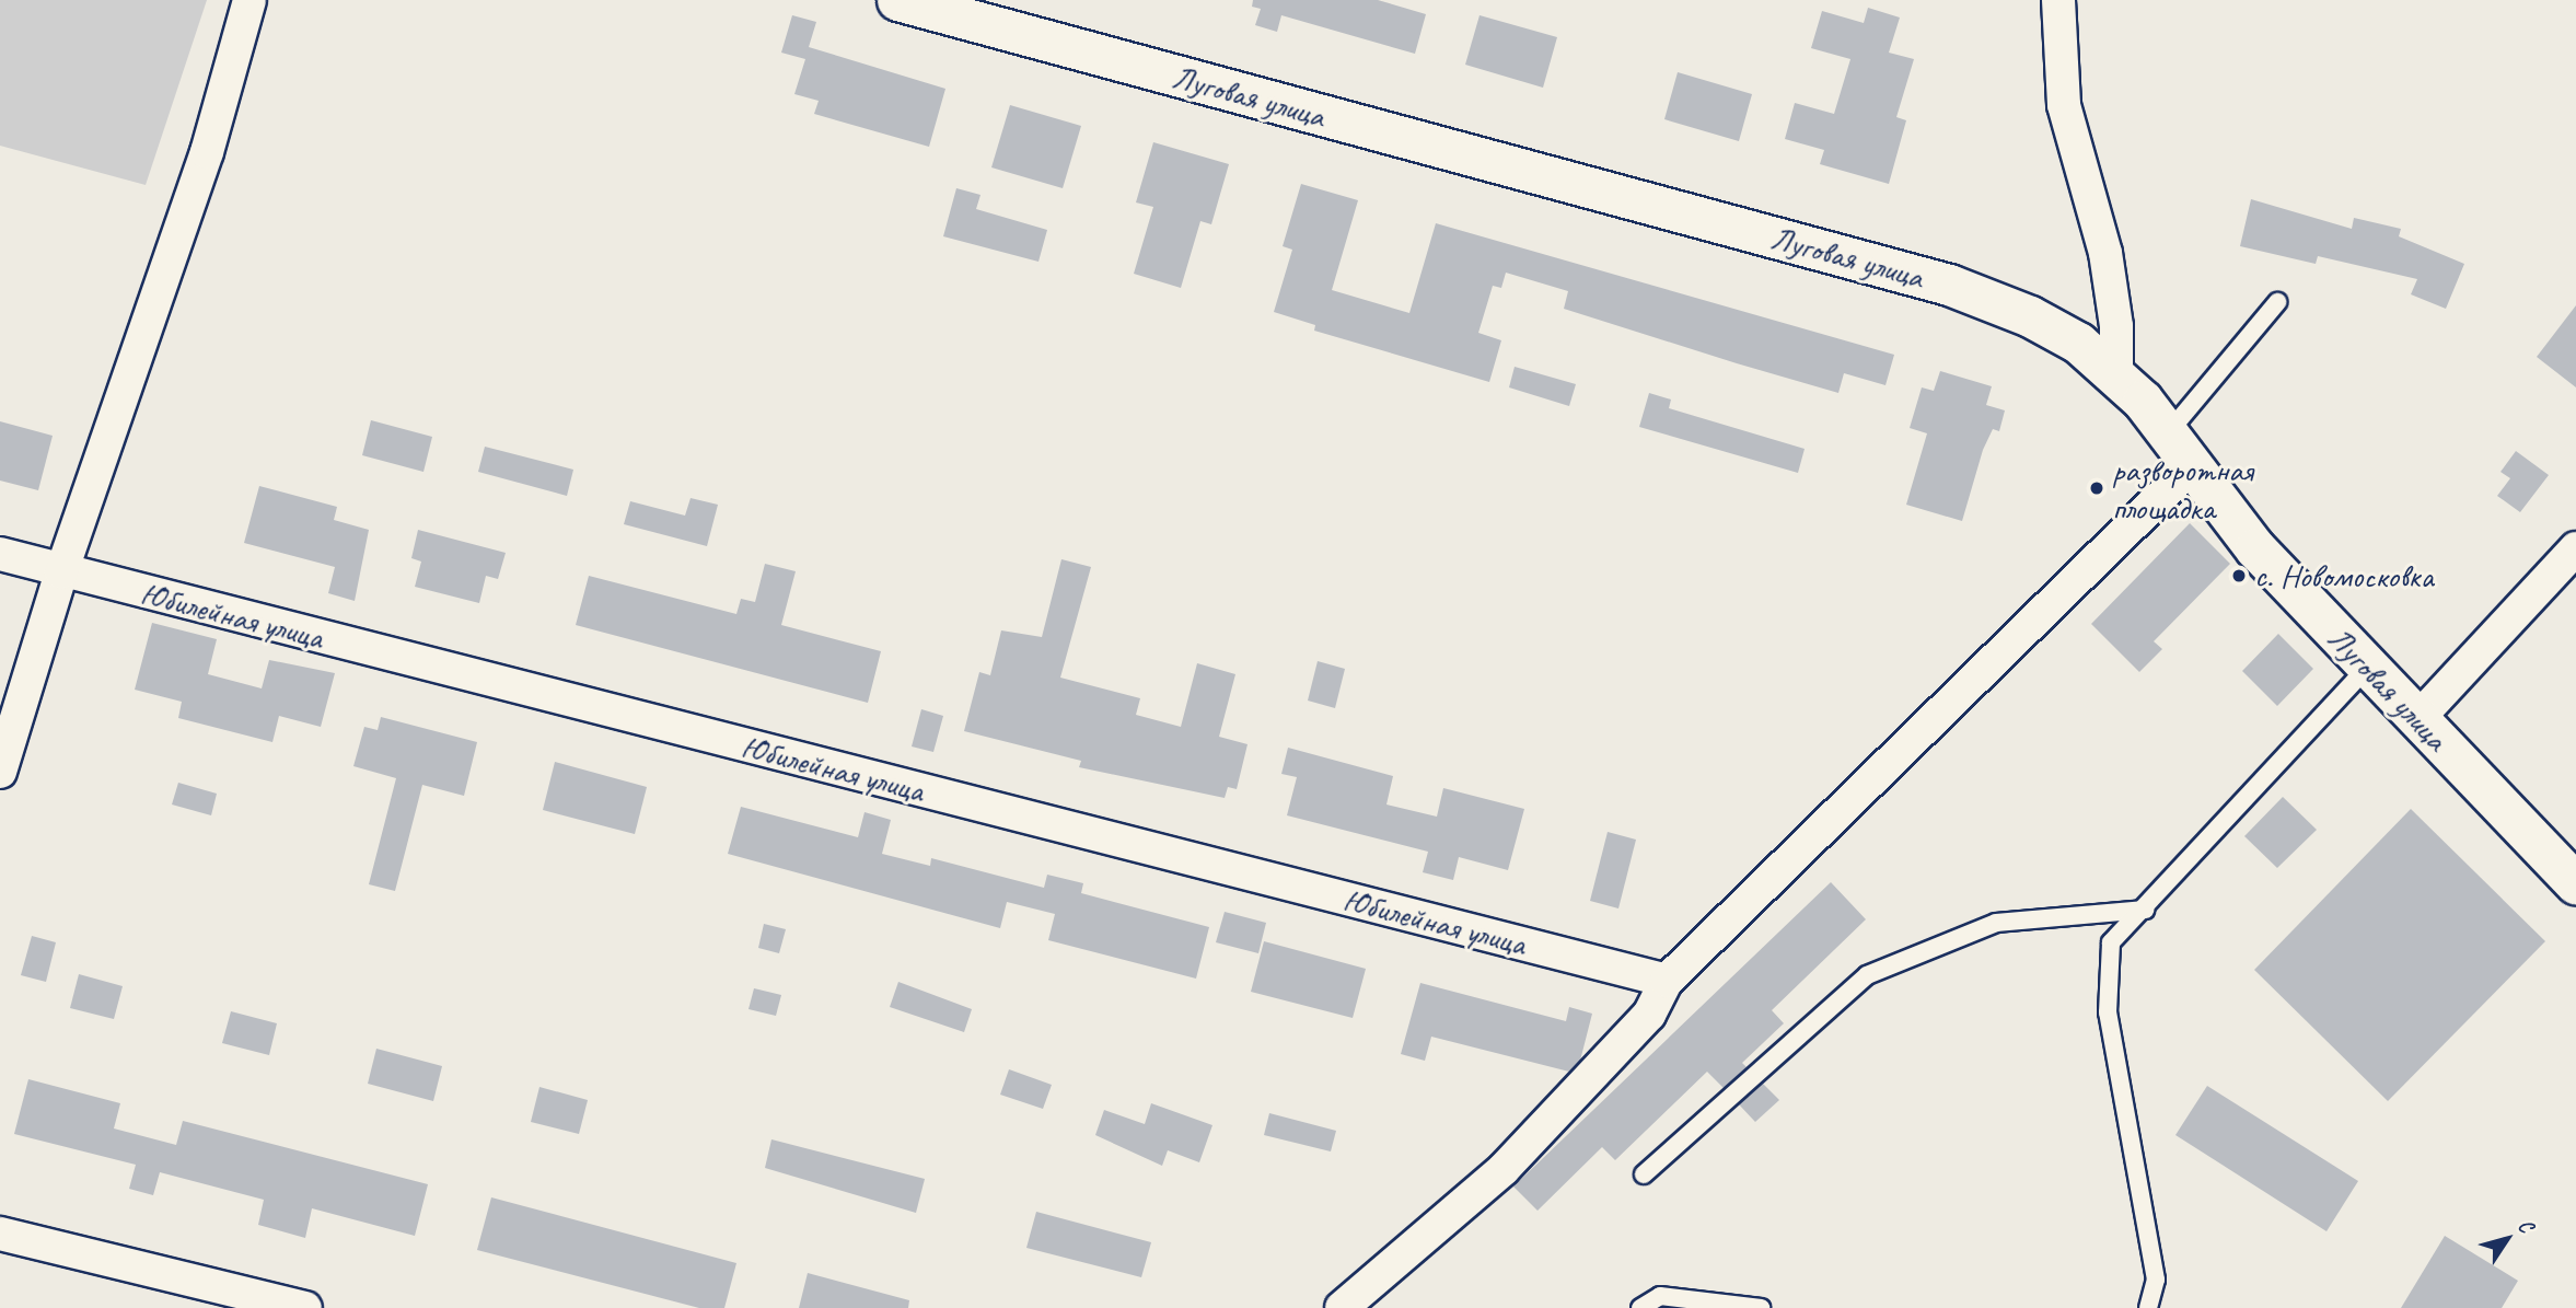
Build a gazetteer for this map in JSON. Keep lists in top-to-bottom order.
{
  "streets": {
    "street": ["Луговая улица", "Юбилейная улица"]
  },
  "places": ["разворотная площадка", "с. Новомосковка"],
  "north": "top right"
}
